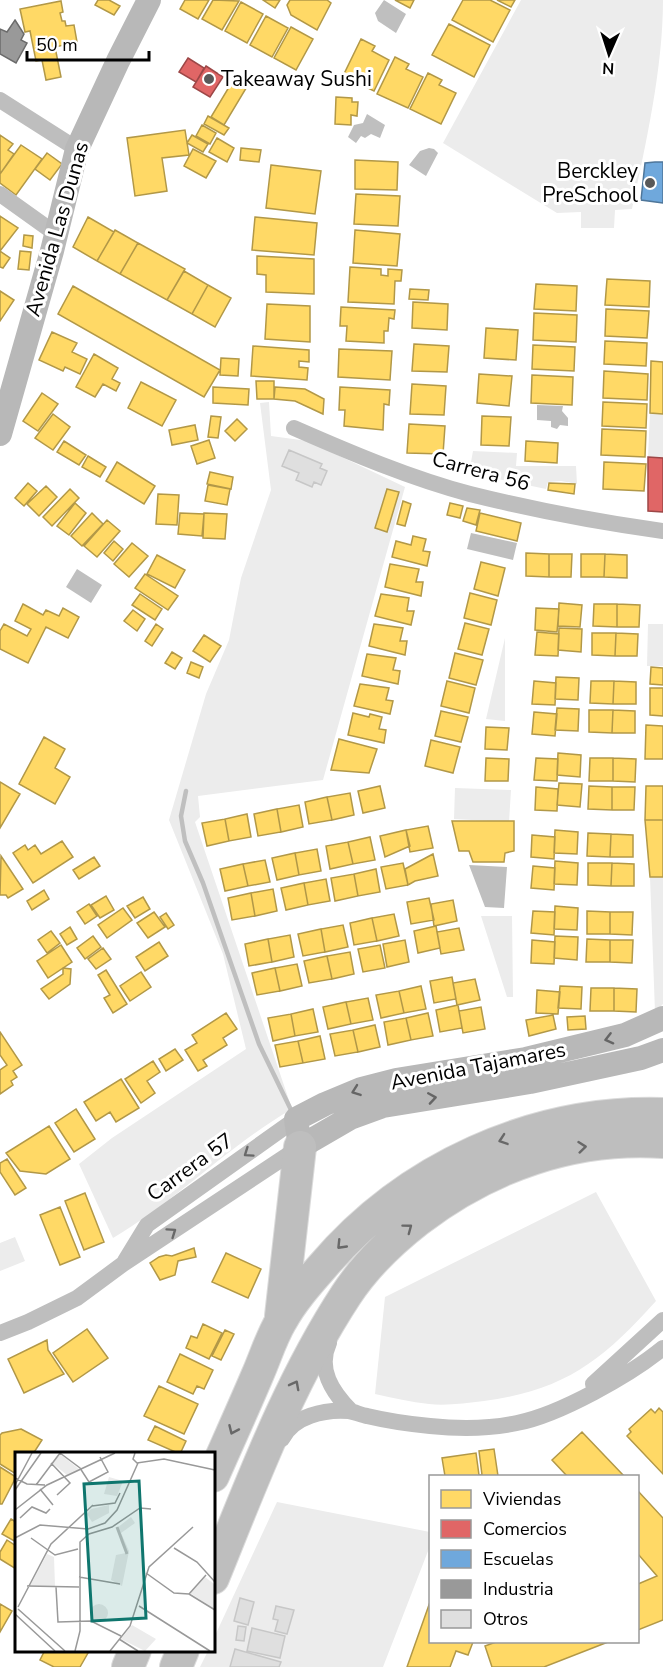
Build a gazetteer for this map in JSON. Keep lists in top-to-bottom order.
{
  "streets": {
    "street": [
      "Avenida Las Dunas",
      "Carrera 56",
      "Avenida Tajamares",
      "Carrera 57"
    ]
  },
  "crossings": [
    ["Avenida Tajamares", "Carrera 57"]
  ],
  "places": ["Takeaway Sushi", "Berckley PreSchool"],
  "legend": [
    "Viviendas",
    "Comercios",
    "Escuelas",
    "Industria",
    "Otros"
  ],
  "scale_bar": "50 m",
  "north": "bottom"
}
